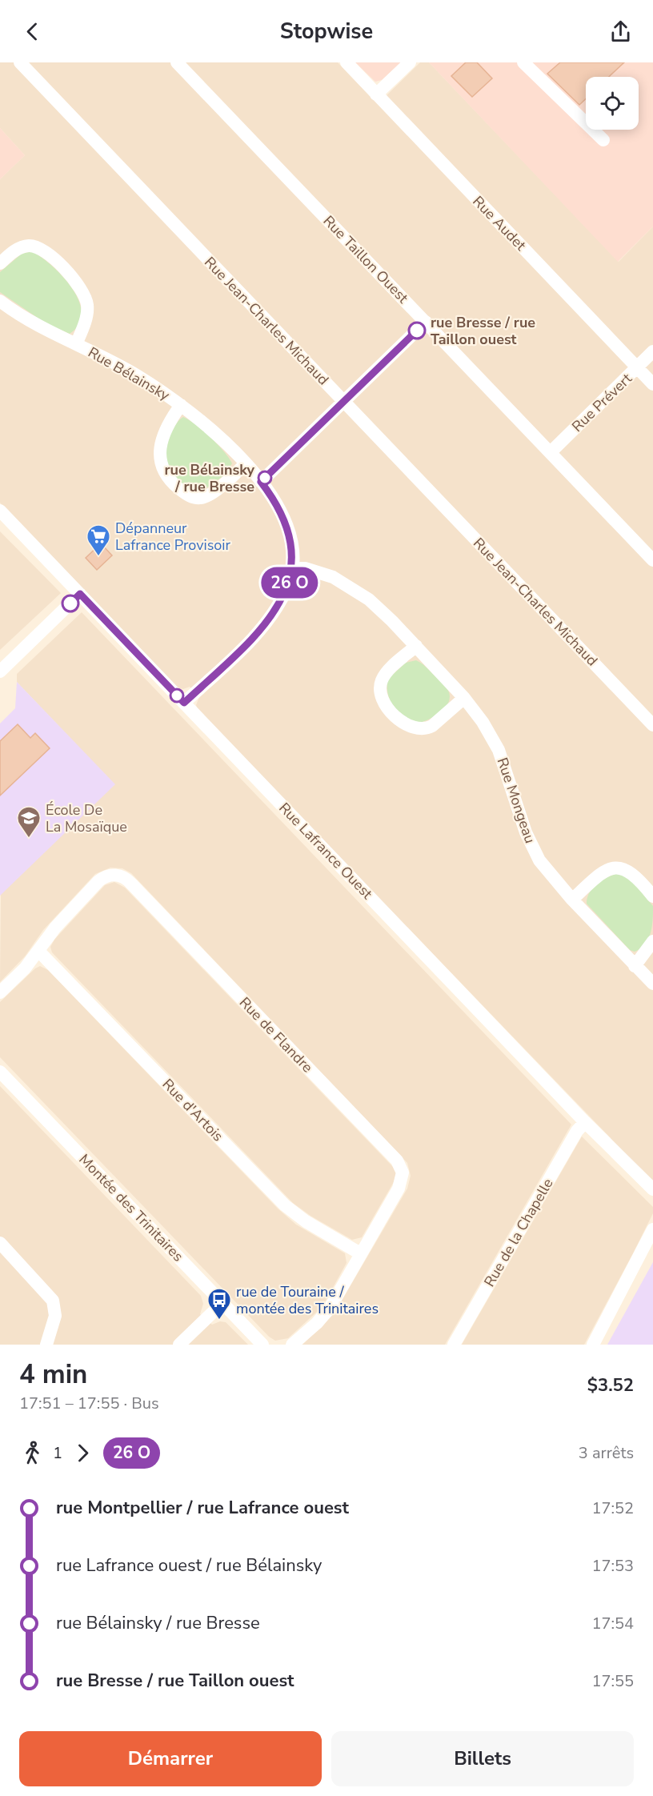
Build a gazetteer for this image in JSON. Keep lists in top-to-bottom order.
{
  "streets": {
    "street": [
      "Rue Audet",
      "Rue Taillon Ouest",
      "Rue Jean-Charles Michaud",
      "Rue Bélainsky",
      "Rue Prévert",
      "Rue Mongeau",
      "Rue Lafrance Ouest",
      "Rue de Flandre",
      "Rue d'Artois",
      "Montée des Trinitaires",
      "Rue de la Chapelle"
    ]
  },
  "crossings": [
    ["Rue Audet", "Rue Prévert"],
    ["Rue Taillon Ouest", "Rue Prévert"],
    ["Rue Bélainsky", "Rue Mongeau"],
    ["Rue Bélainsky", "Rue Lafrance Ouest"],
    ["Rue Lafrance Ouest", "Rue de la Chapelle"],
    ["Rue de Flandre", "Rue d'Artois"]
  ],
  "places": {
    "other": ["rue Bresse / rue Taillon ouest", "rue Bélainsky / rue Bresse"],
    "supermarket": ["Dépanneur Lafrance Provisoir"],
    "school or university": ["École De La Mosaïque"],
    "bus stop": ["rue de Touraine / montée des Trinitaires"]
  },
  "page": {
    "header": "Stopwise",
    "on_map": "26 O",
    "heading": ["4 min", "17:51 – 17:55 · Bus", "$3.52"],
    "legs": ["1", "26 O", "3 arrêts"],
    "list": [
      {
        "name": "rue Montpellier / rue Lafrance ouest",
        "value": "17:52"
      },
      {
        "name": "rue Lafrance ouest / rue Bélainsky",
        "value": "17:53"
      },
      {
        "name": "rue Bélainsky / rue Bresse",
        "value": "17:54"
      },
      {
        "name": "rue Bresse / rue Taillon ouest",
        "value": "17:55"
      }
    ],
    "buttons": ["Démarrer", "Billets"]
  }
}
